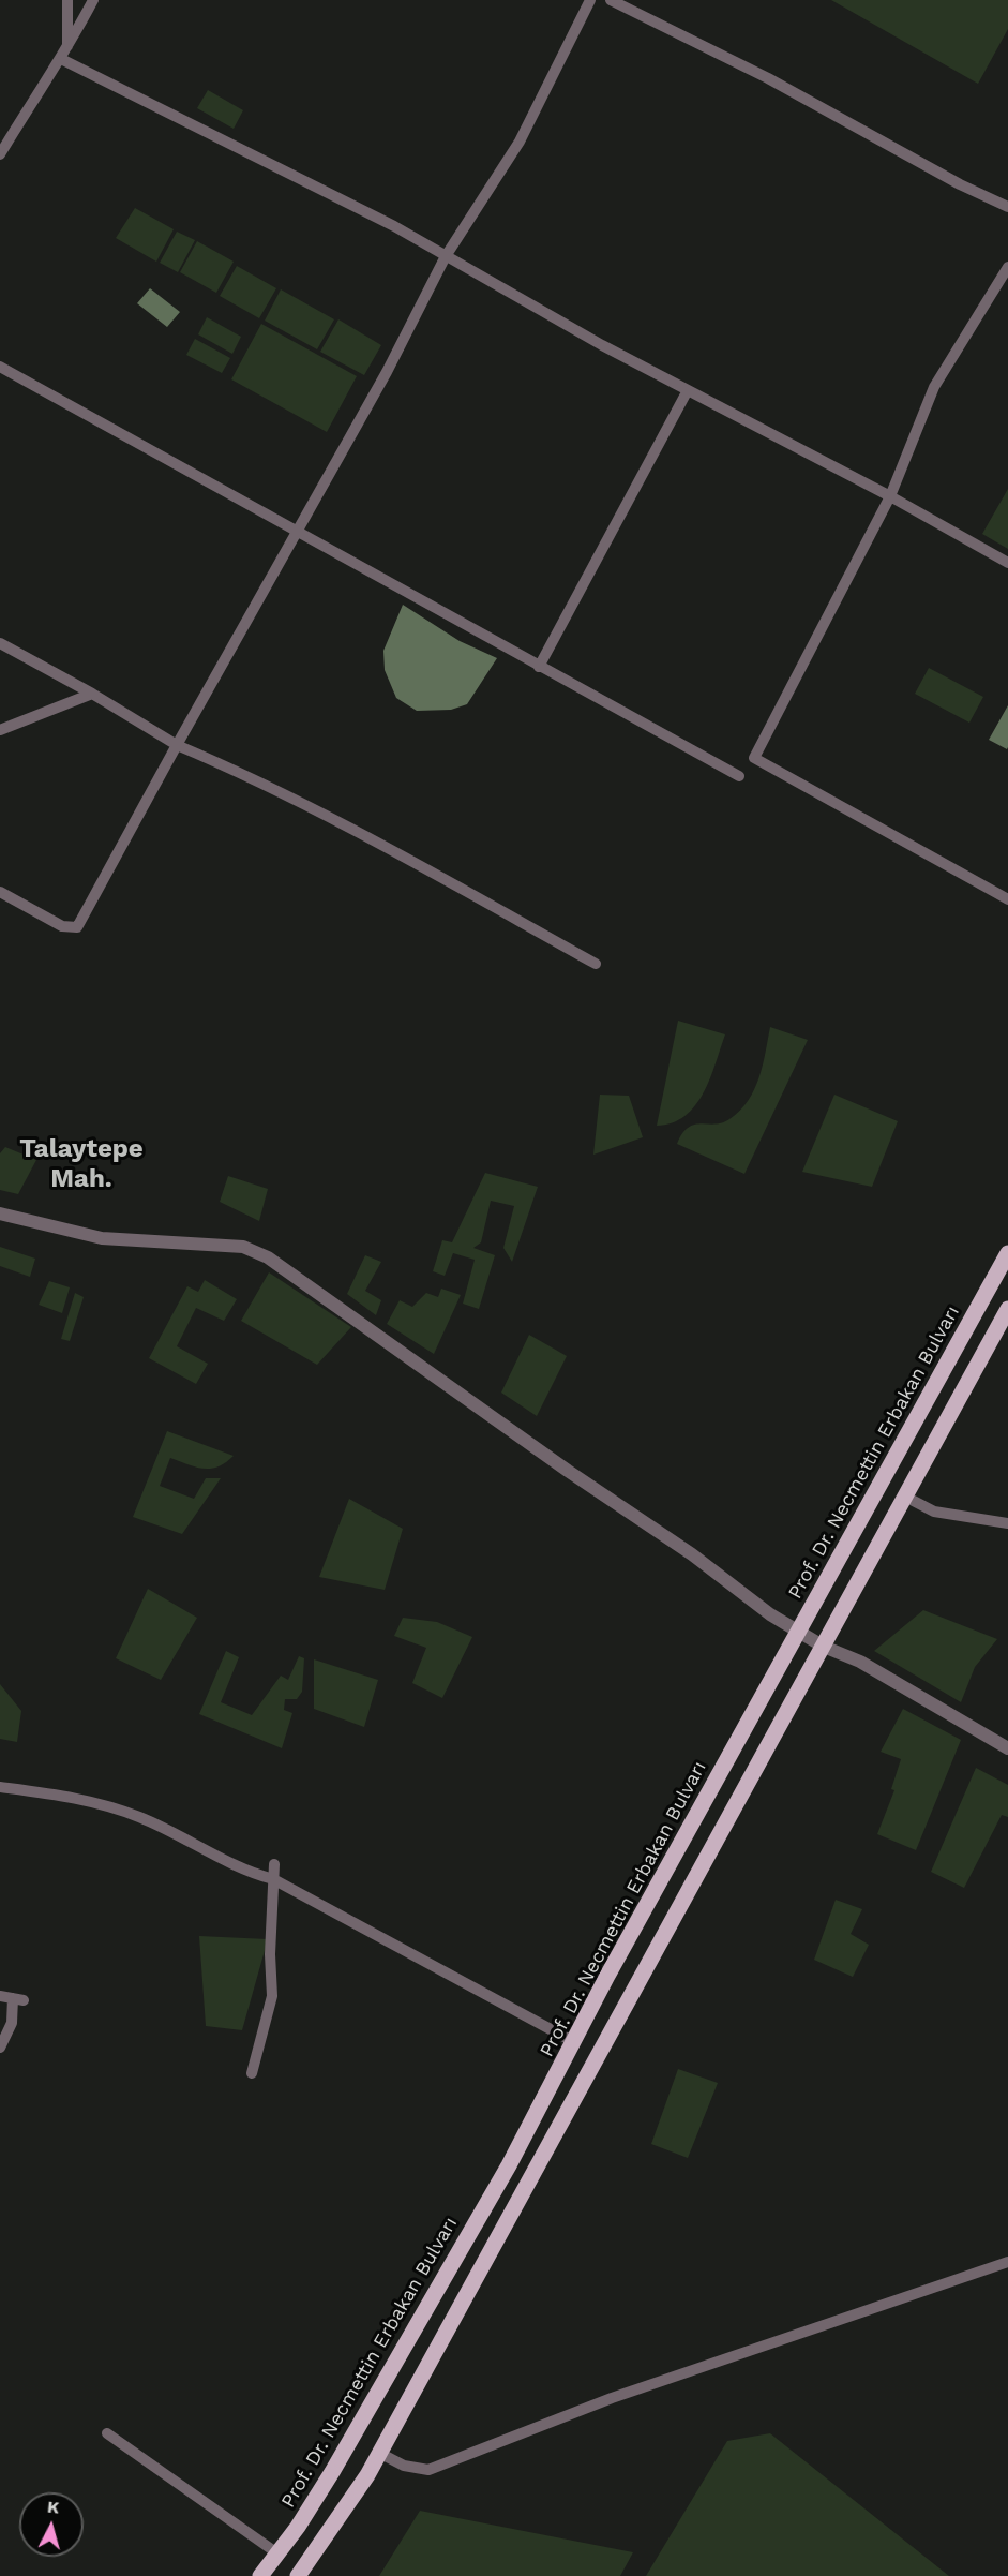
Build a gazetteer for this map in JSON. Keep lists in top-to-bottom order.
{
  "streets": {
    "main road": ["Prof. Dr. Necmettin Erbakan Bulvarı"]
  },
  "districts": ["Talaytepe Mah."],
  "north": "top"
}
